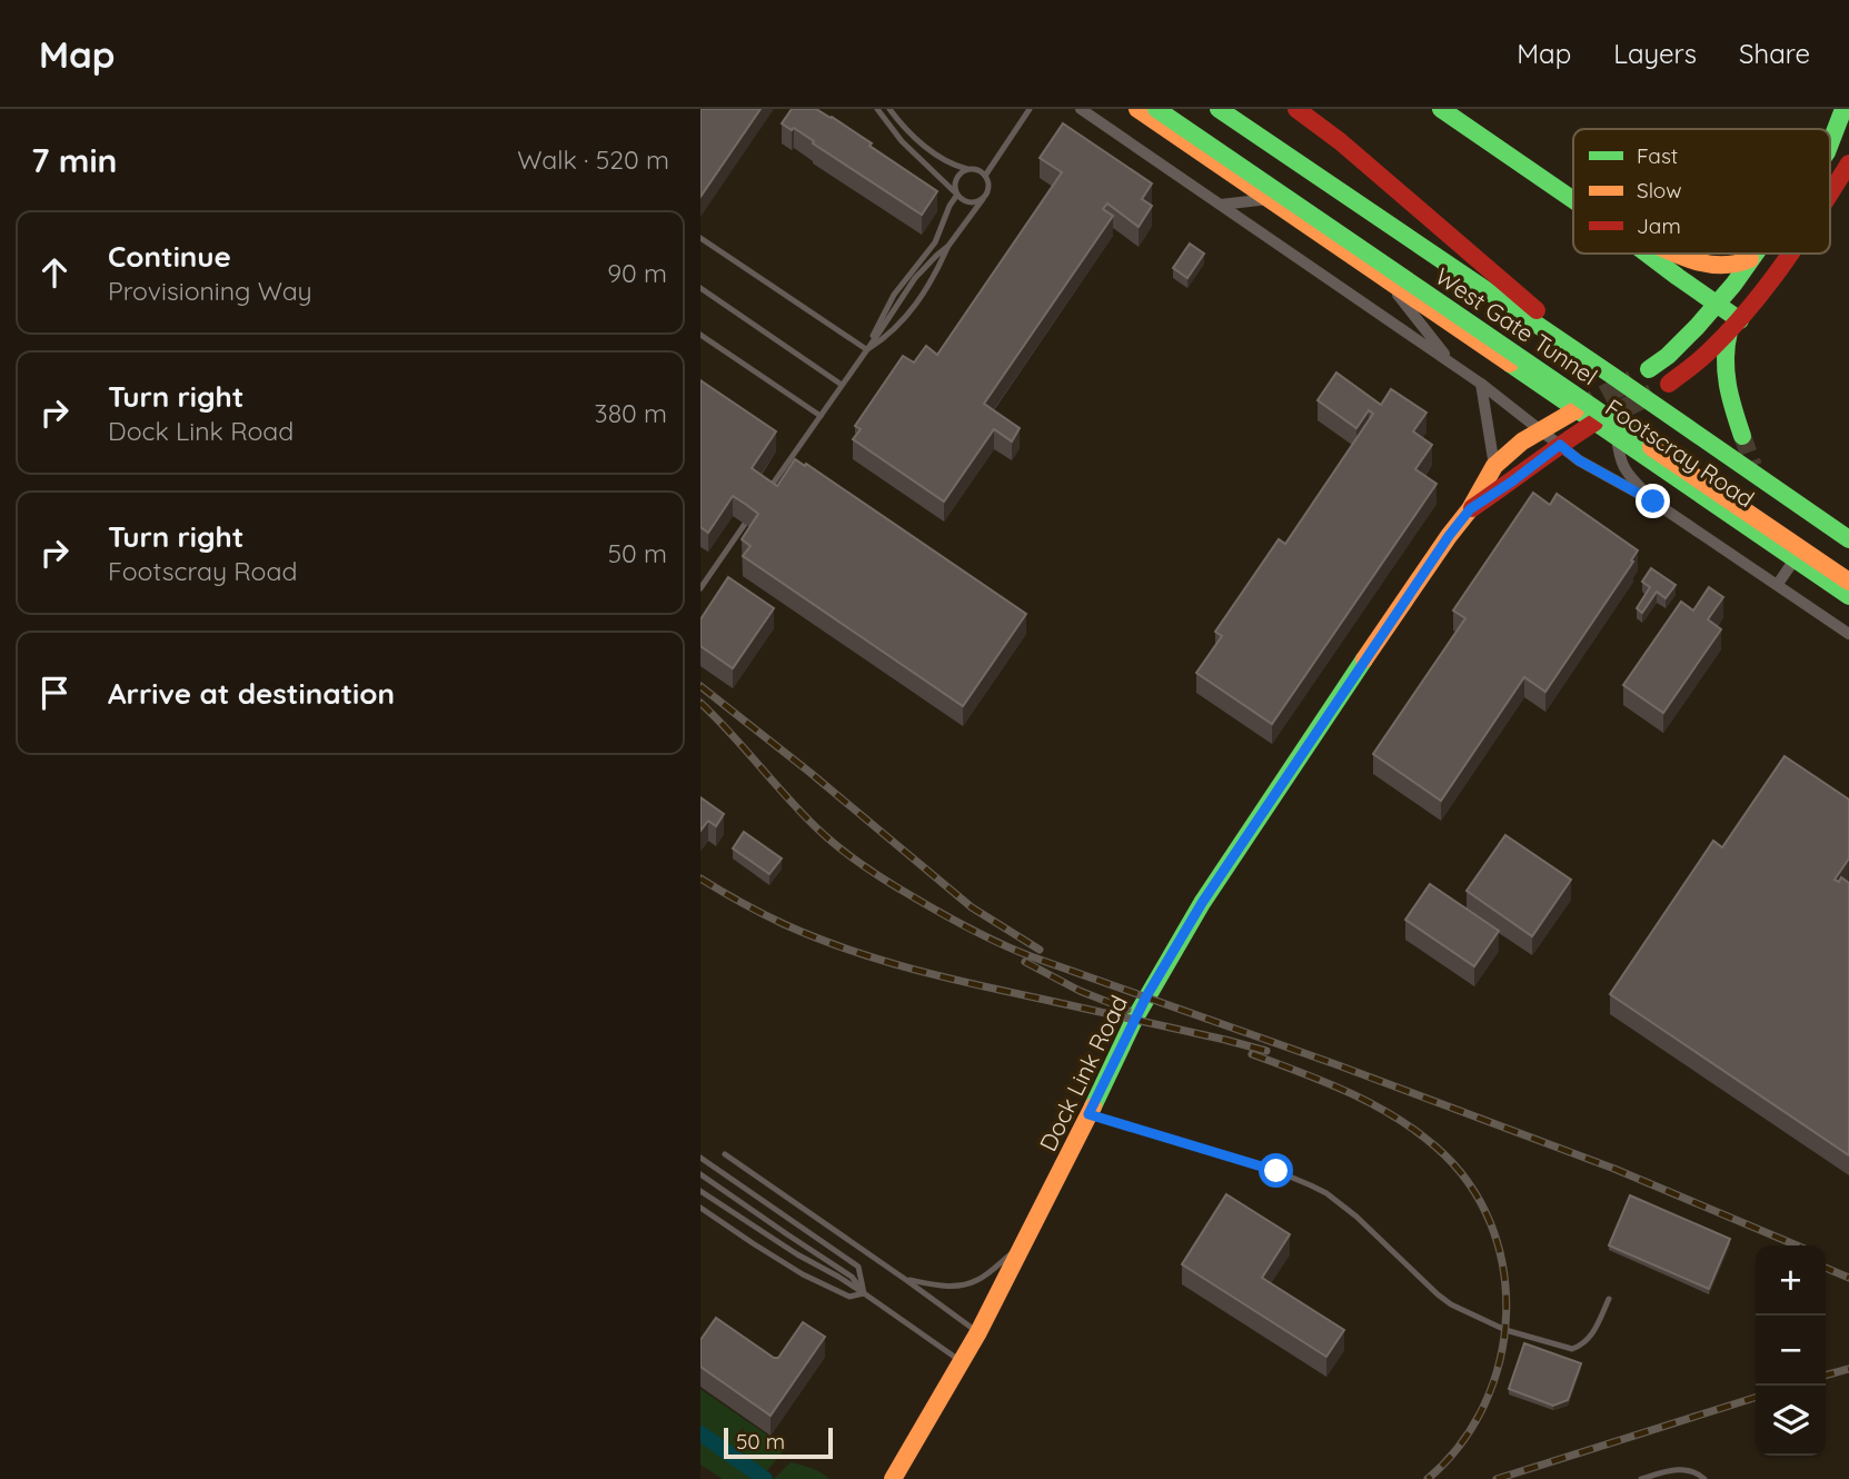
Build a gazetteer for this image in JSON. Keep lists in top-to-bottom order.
{
  "streets": {
    "main road": ["West Gate Tunnel", "Footscray Road", "Dock Link Road"]
  },
  "crossings": [
    ["Footscray Road", "Dock Link Road"]
  ],
  "legend": ["Fast", "Slow", "Jam"],
  "scale_bar": "50 m",
  "page": {
    "header": "Map",
    "nav": ["Map", "Layers", "Share"],
    "heading": ["7 min", "Walk · 520 m"],
    "list": [
      ["Continue", "Provisioning Way", "90 m"],
      ["Turn right", "Dock Link Road", "380 m"],
      ["Turn right", "Footscray Road", "50 m"],
      "Arrive at destination"
    ],
    "map_buttons": ["+", "−"],
    "scale": "50 m"
  }
}
